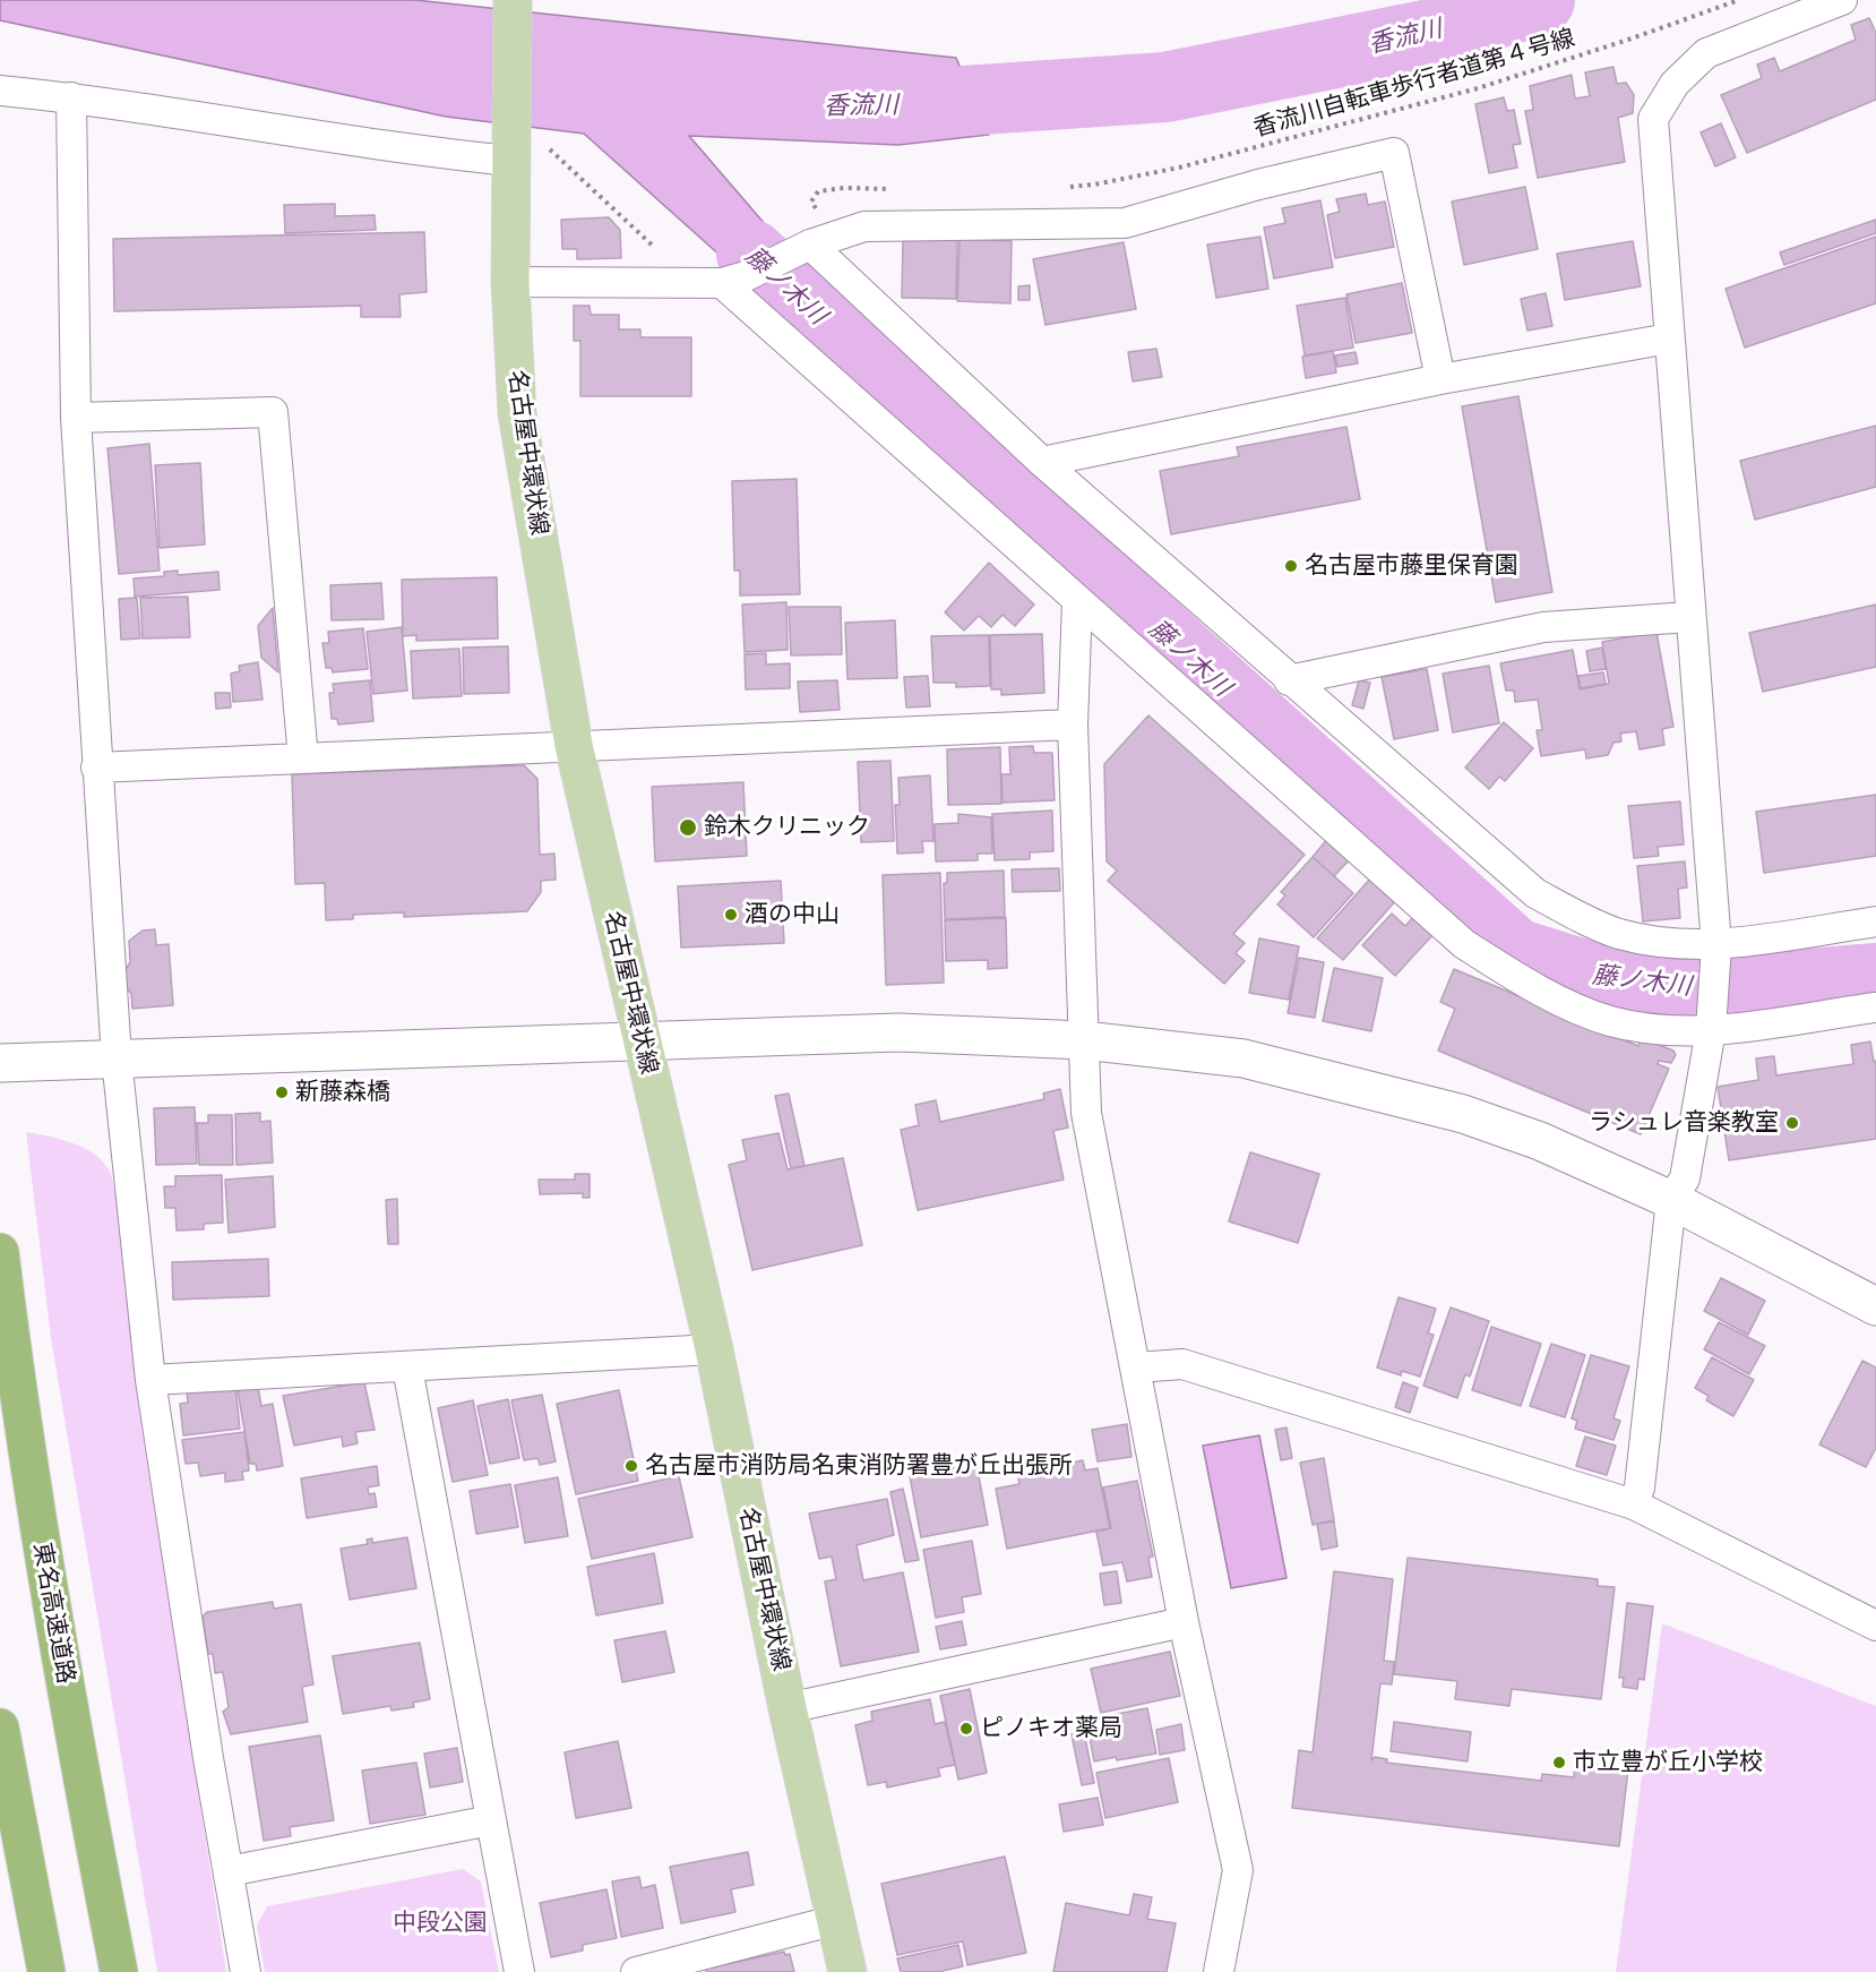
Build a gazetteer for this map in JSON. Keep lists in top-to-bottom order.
{
  "streets": {
    "highway": ["東名高速道路"],
    "main road": ["名古屋中環状線"],
    "path": ["香流川自転車歩行者道第４号線"]
  },
  "water": ["香流川", "藤ノ木川"],
  "parks": ["中段公園"],
  "places": [
    "名古屋市藤里保育園",
    "鈴木クリニック",
    "酒の中山",
    "新藤森橋",
    "ラシュレ音楽教室",
    "名古屋市消防局名東消防署豊が丘出張所",
    "ピノキオ薬局",
    "市立豊が丘小学校"
  ]
}
